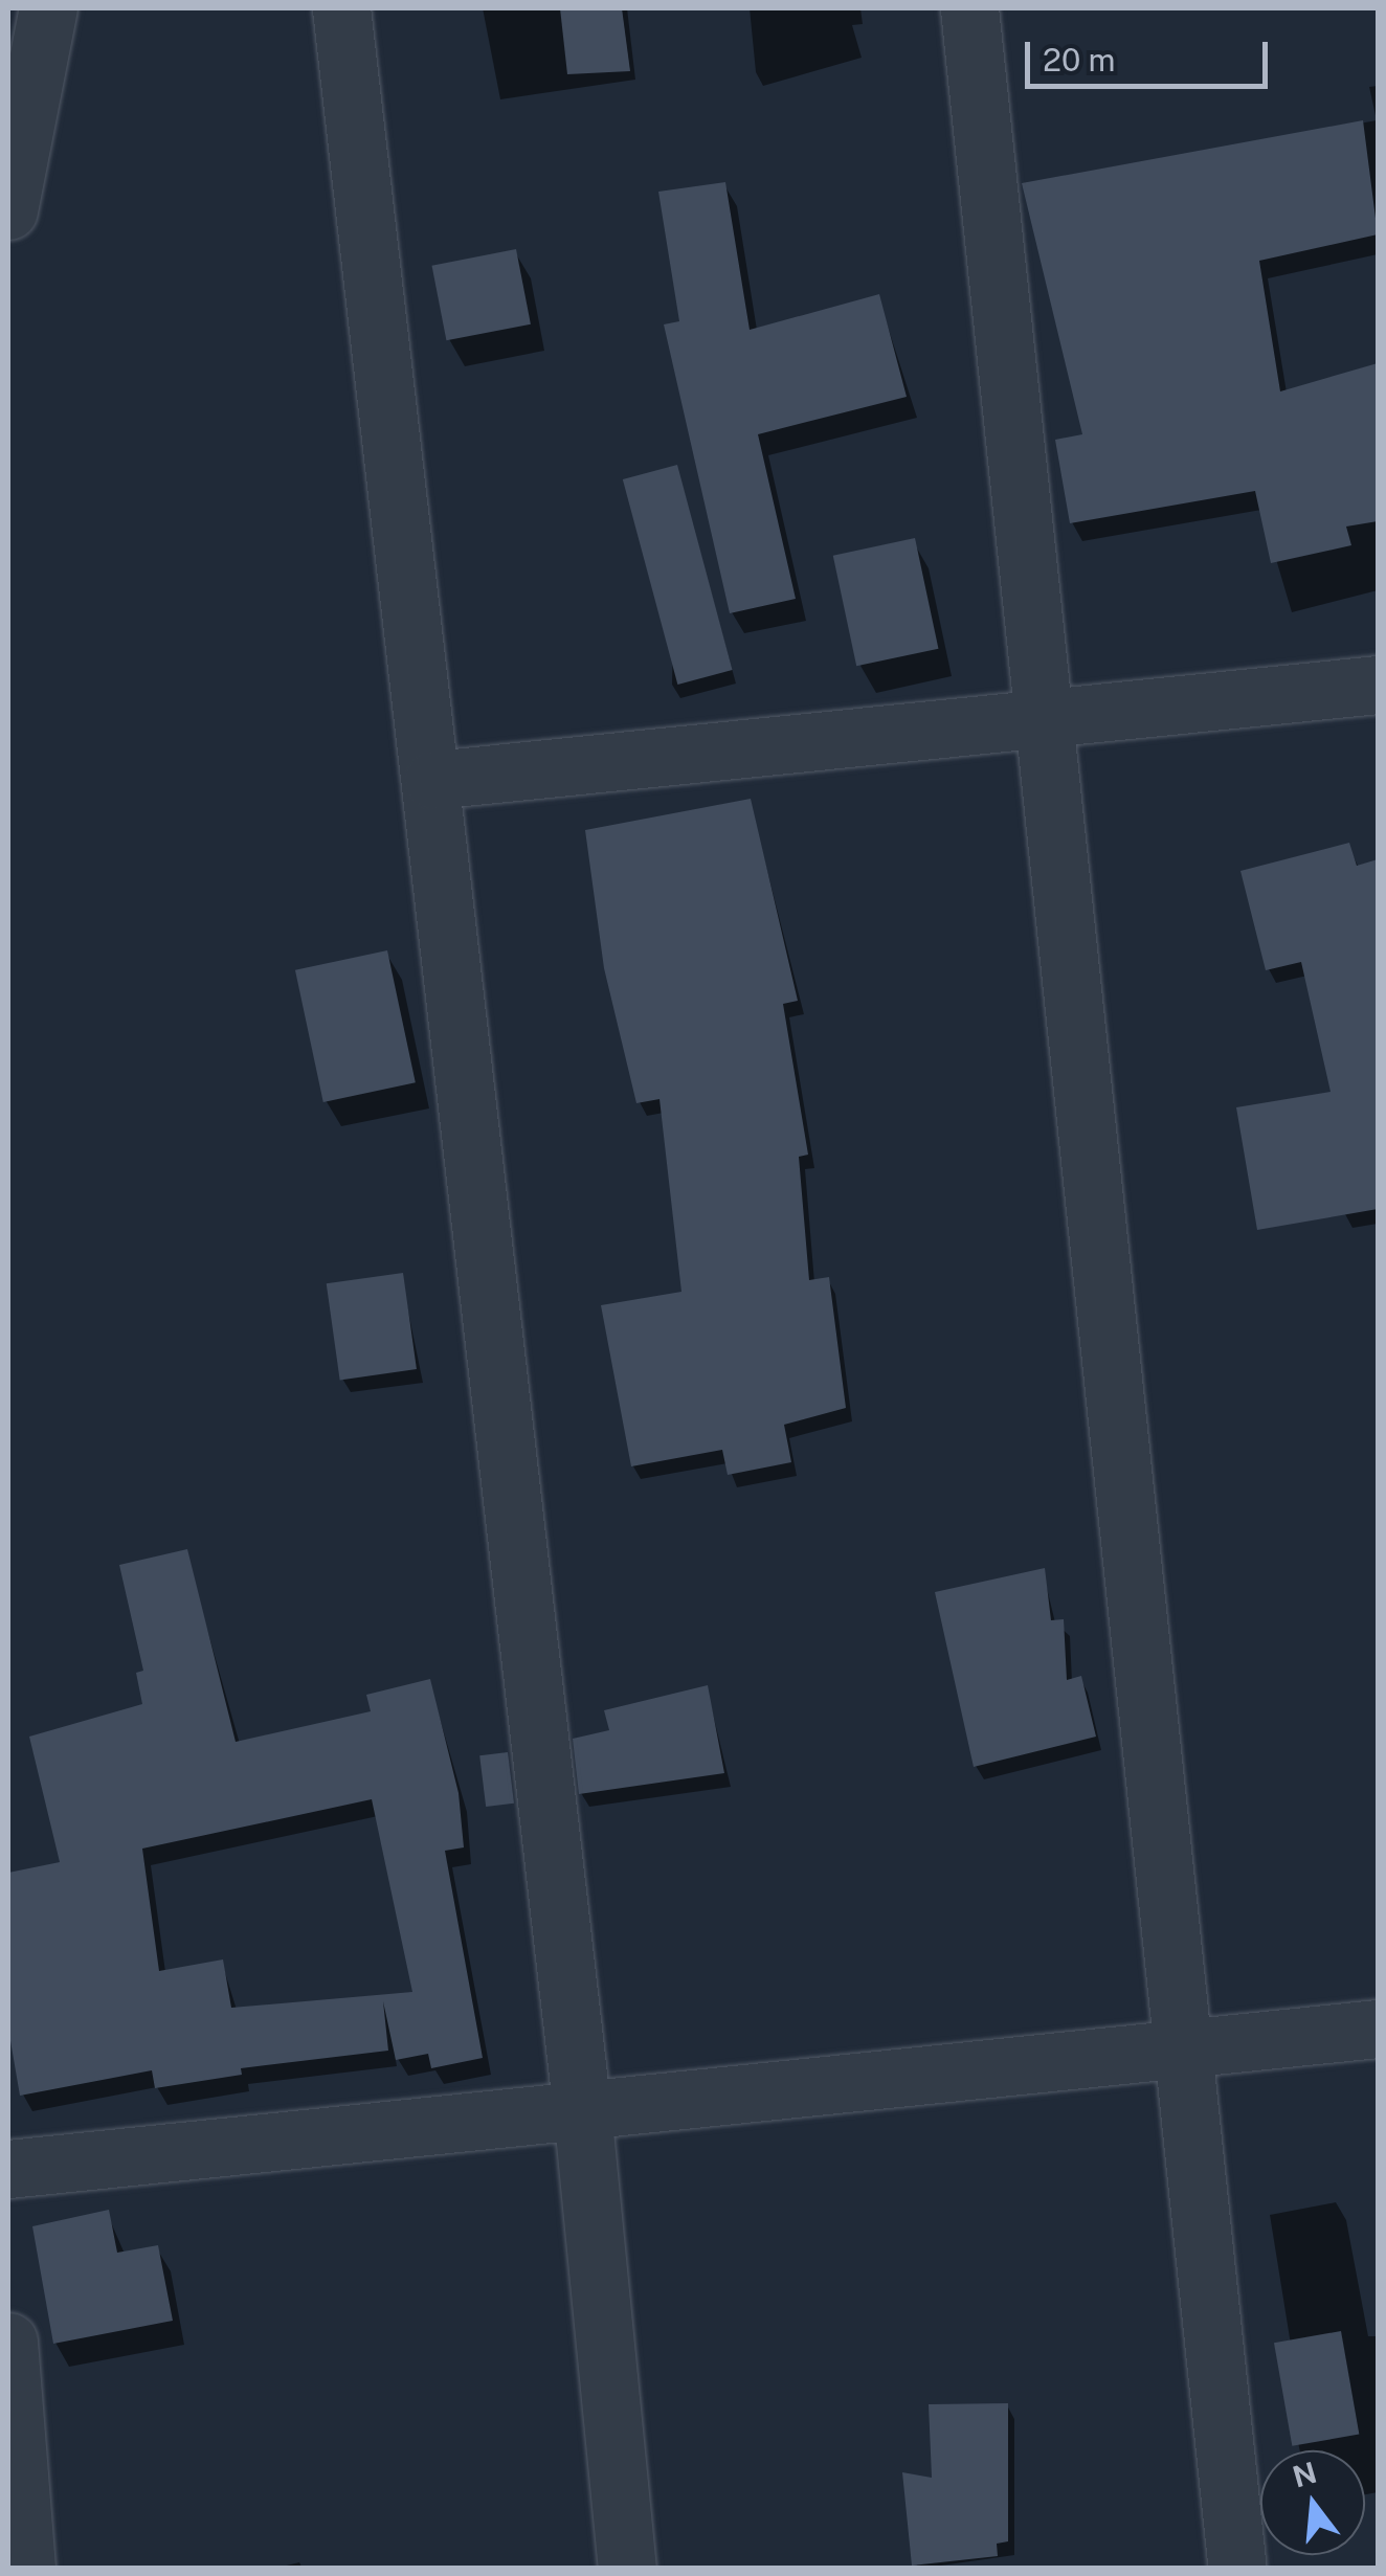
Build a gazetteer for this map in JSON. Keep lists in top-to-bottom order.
{
  "scale_bar": "20 m",
  "north": "top"
}
